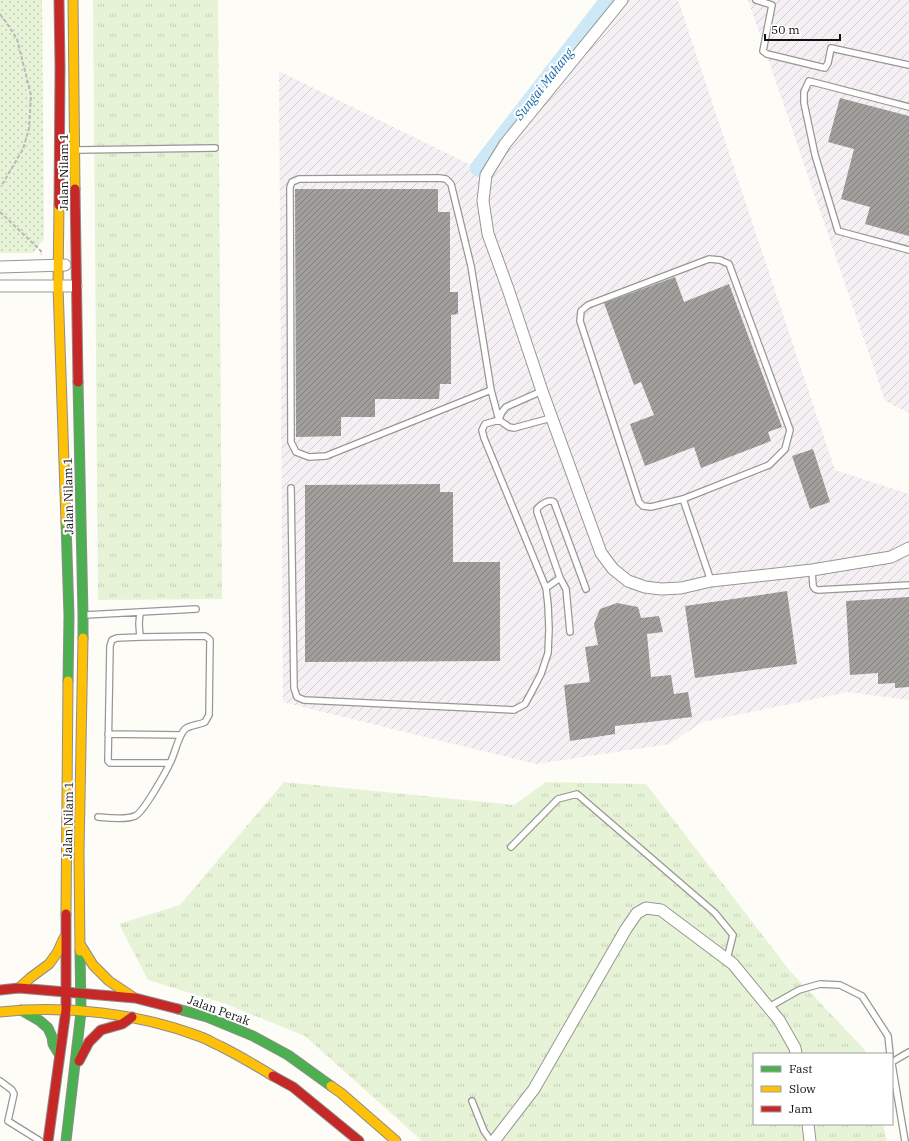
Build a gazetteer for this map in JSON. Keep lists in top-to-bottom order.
{
  "streets": {
    "main road": ["Jalan Nilam 1", "Jalan Perak"]
  },
  "crossings": [
    ["Jalan Nilam 1", "Jalan Perak"]
  ],
  "water": ["Sungai Mahang"],
  "legend": ["Fast", "Slow", "Jam"],
  "scale_bar": "50 m"
}
